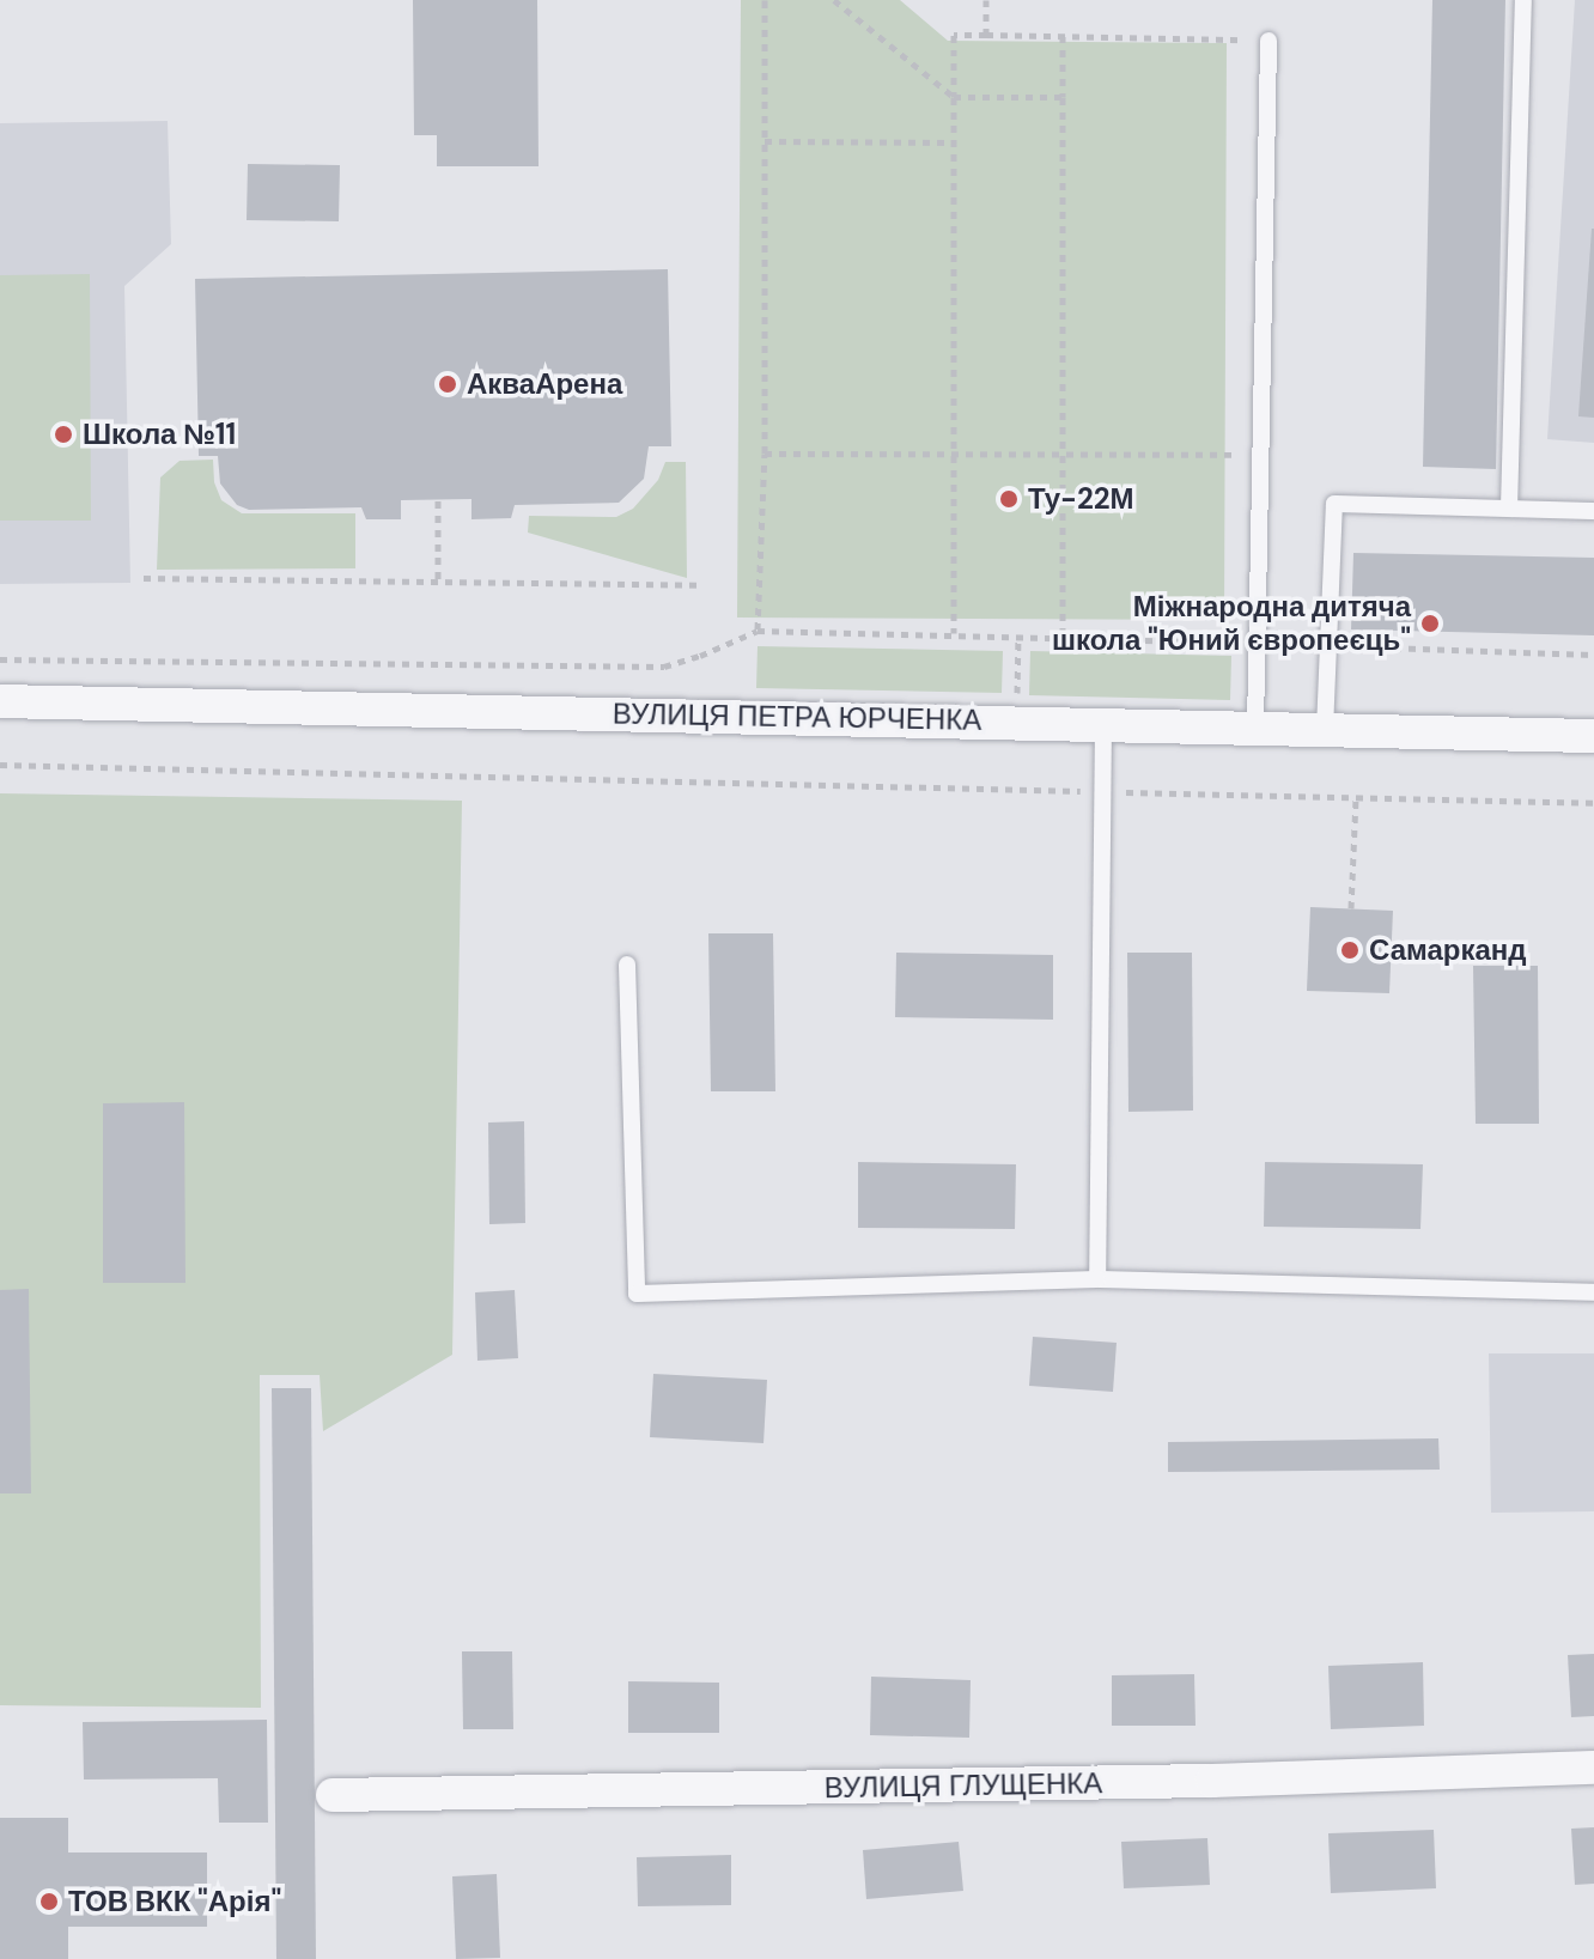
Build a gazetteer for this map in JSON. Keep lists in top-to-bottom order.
{
  "streets": {
    "street": ["ВУЛИЦЯ ПЕТРА ЮРЧЕНКА", "ВУЛИЦЯ ГЛУЩЕНКА"]
  },
  "places": [
    "АкваАрена",
    "Школа №11",
    "Ту-22М",
    "Міжнародна дитяча школа \"Юний європеєць\"",
    "Самарканд",
    "ТОВ ВКК \"Арія\""
  ]
}
